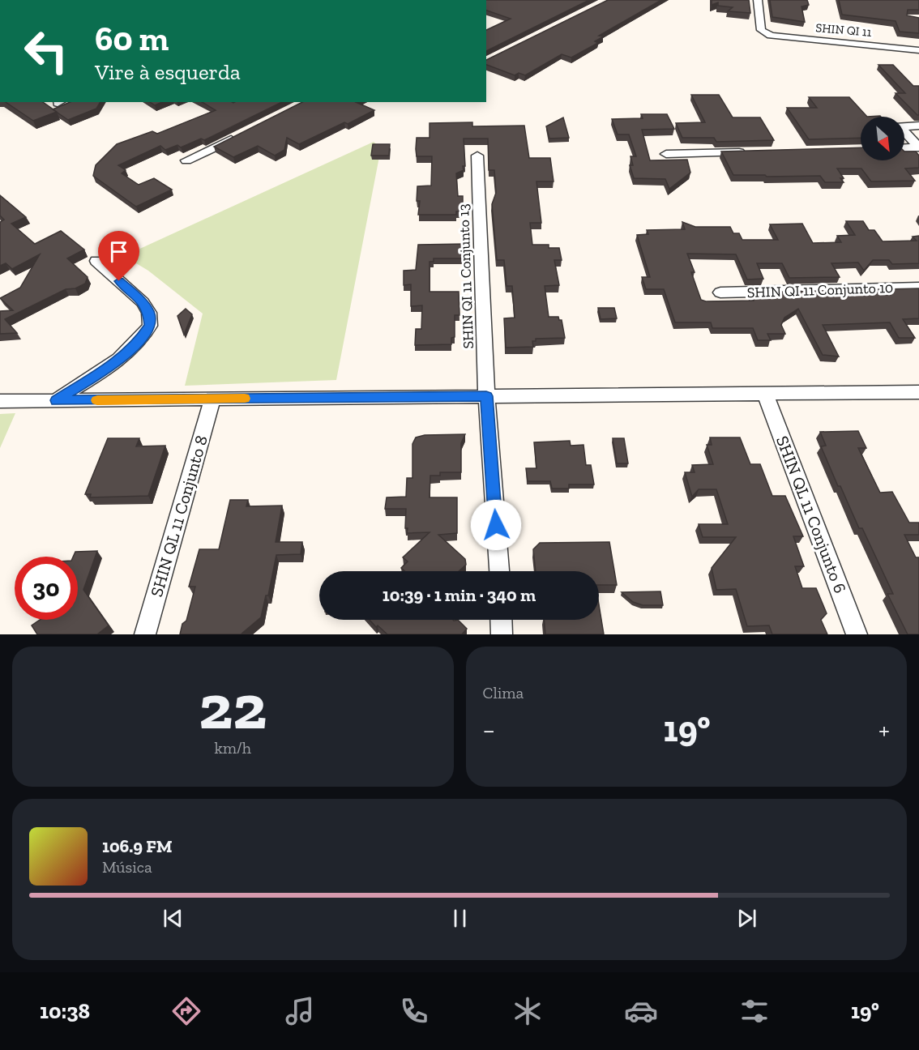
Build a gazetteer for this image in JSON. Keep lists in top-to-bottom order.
{
  "streets": {
    "street": [
      "SHIN QI 11",
      "SHIN QI 11 Conjunto 13",
      "SHIN QI 11 Conjunto 10",
      "SHIN QL 11 Conjunto 6",
      "SHIN QL 11 Conjunto 8"
    ]
  },
  "north": "bottom right",
  "page": {
    "turn": ["60 m", "Vire à esquerda"],
    "limit": "30",
    "trip": "10:39 · 1 min · 340 m",
    "tile": [
      ["22", "km/h"],
      "Clima"
    ],
    "heat": ["−", "19°", "+"],
    "song": ["106.9 FM", "Música"],
    "tabs": ["10:38", "19°"]
  }
}
